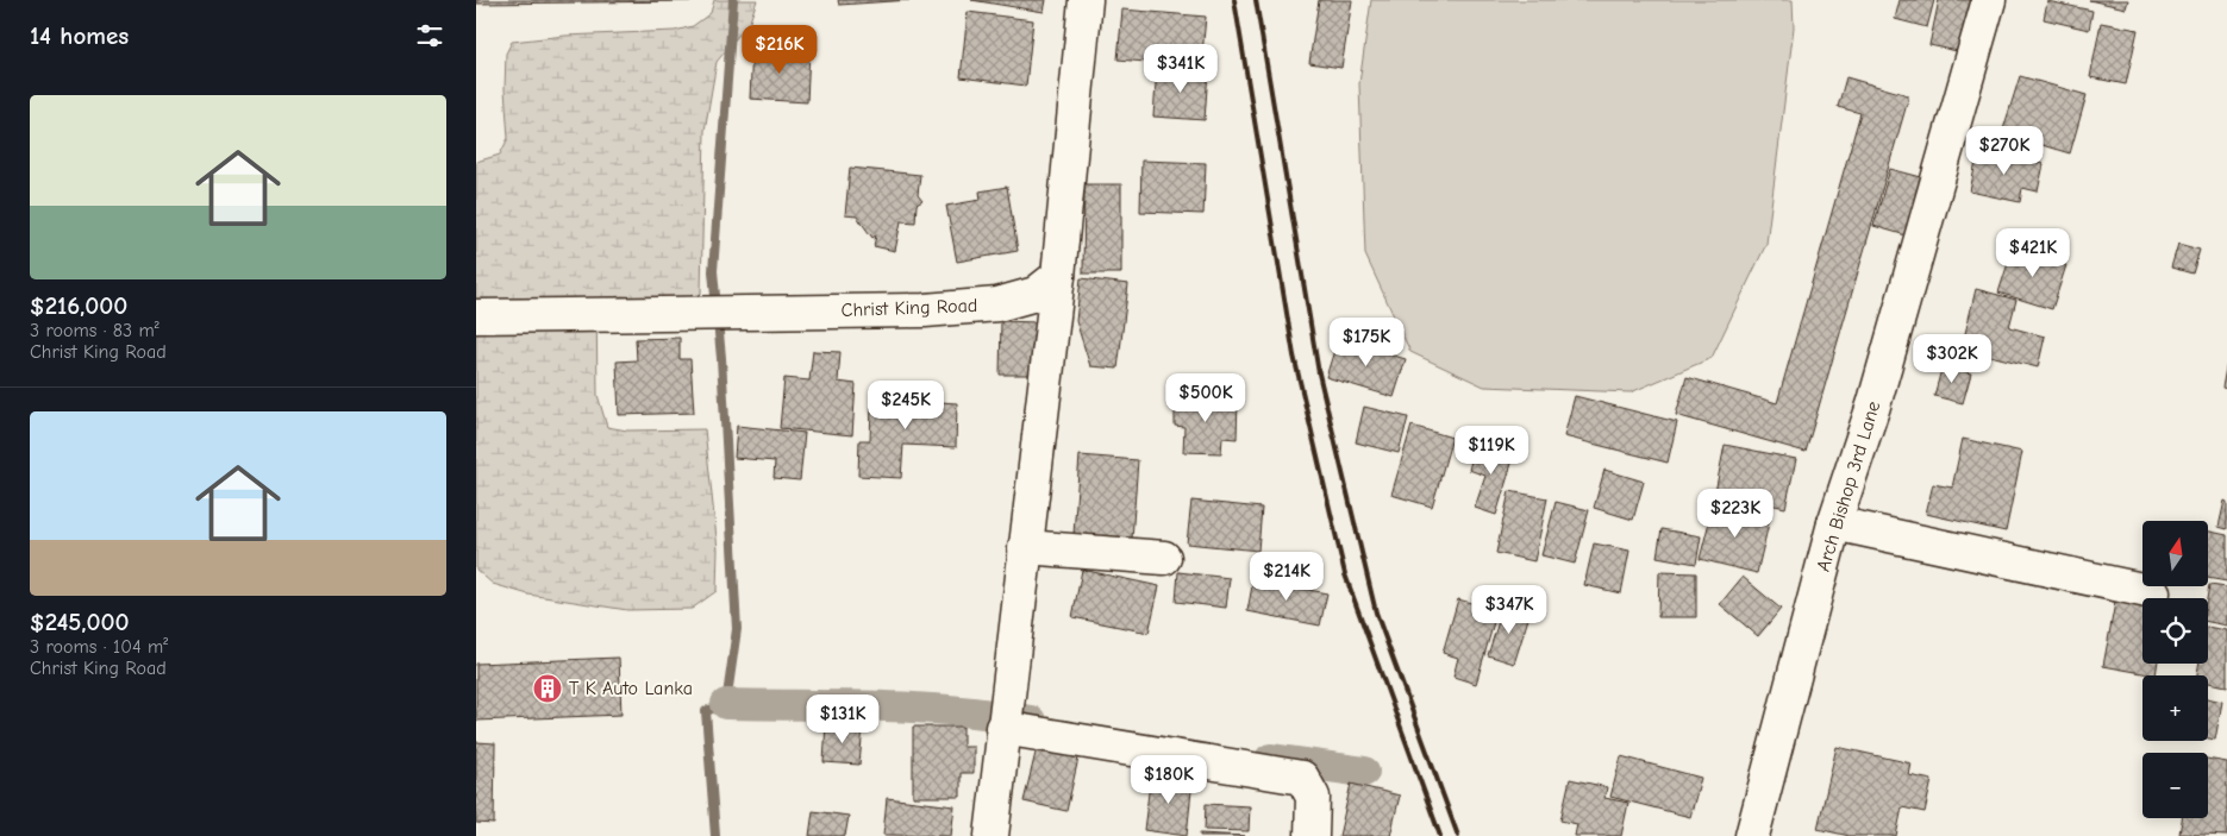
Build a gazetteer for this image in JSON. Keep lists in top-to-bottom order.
{
  "streets": {
    "street": ["Christ King Road", "Arch Bishop 3rd Lane"]
  },
  "places": {
    "building": ["T K Auto Lanka"]
  },
  "north": "top",
  "page": {
    "heading": "14 homes",
    "price": [
      "$216K",
      "$341K",
      "$270K",
      "$421K",
      "$175K",
      "$302K",
      "$500K",
      "$245K",
      "$119K",
      "$223K",
      "$214K",
      "$347K",
      "$131K",
      "$180K"
    ],
    "list": [
      {
        "name": "$216,000",
        "note": "3 rooms · 83 m² · Christ King Road"
      },
      {
        "name": "$245,000",
        "note": "3 rooms · 104 m² · Christ King Road"
      }
    ],
    "map_buttons": ["+", "−"]
  }
}
